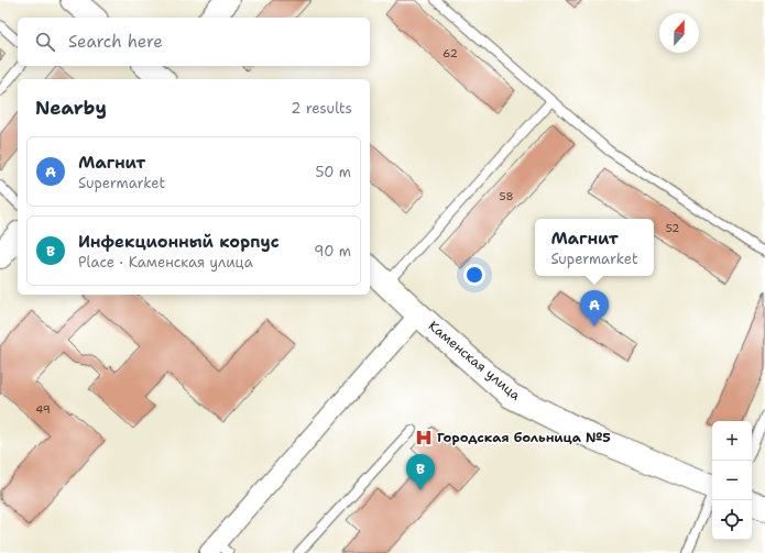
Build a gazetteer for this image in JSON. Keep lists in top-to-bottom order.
{
  "streets": {
    "street": ["Каменская улица"]
  },
  "places": {
    "hospital": ["Городская больница №5"]
  },
  "house_numbers": [
    "62",
    "58",
    "52",
    "49"
  ],
  "north": "top",
  "page": {
    "search": "Search here",
    "heading": ["Nearby", "2 results"],
    "list": [
      {
        "mark": "A",
        "name": "Магнит",
        "note": "Supermarket",
        "value": "50 m"
      },
      {
        "mark": "B",
        "name": "Инфекционный корпус",
        "note": "Place · Каменская улица",
        "value": "90 m"
      }
    ],
    "popup": ["Магнит", "Supermarket"],
    "pins": ["A", "B"],
    "map_buttons": ["+", "−"]
  }
}
